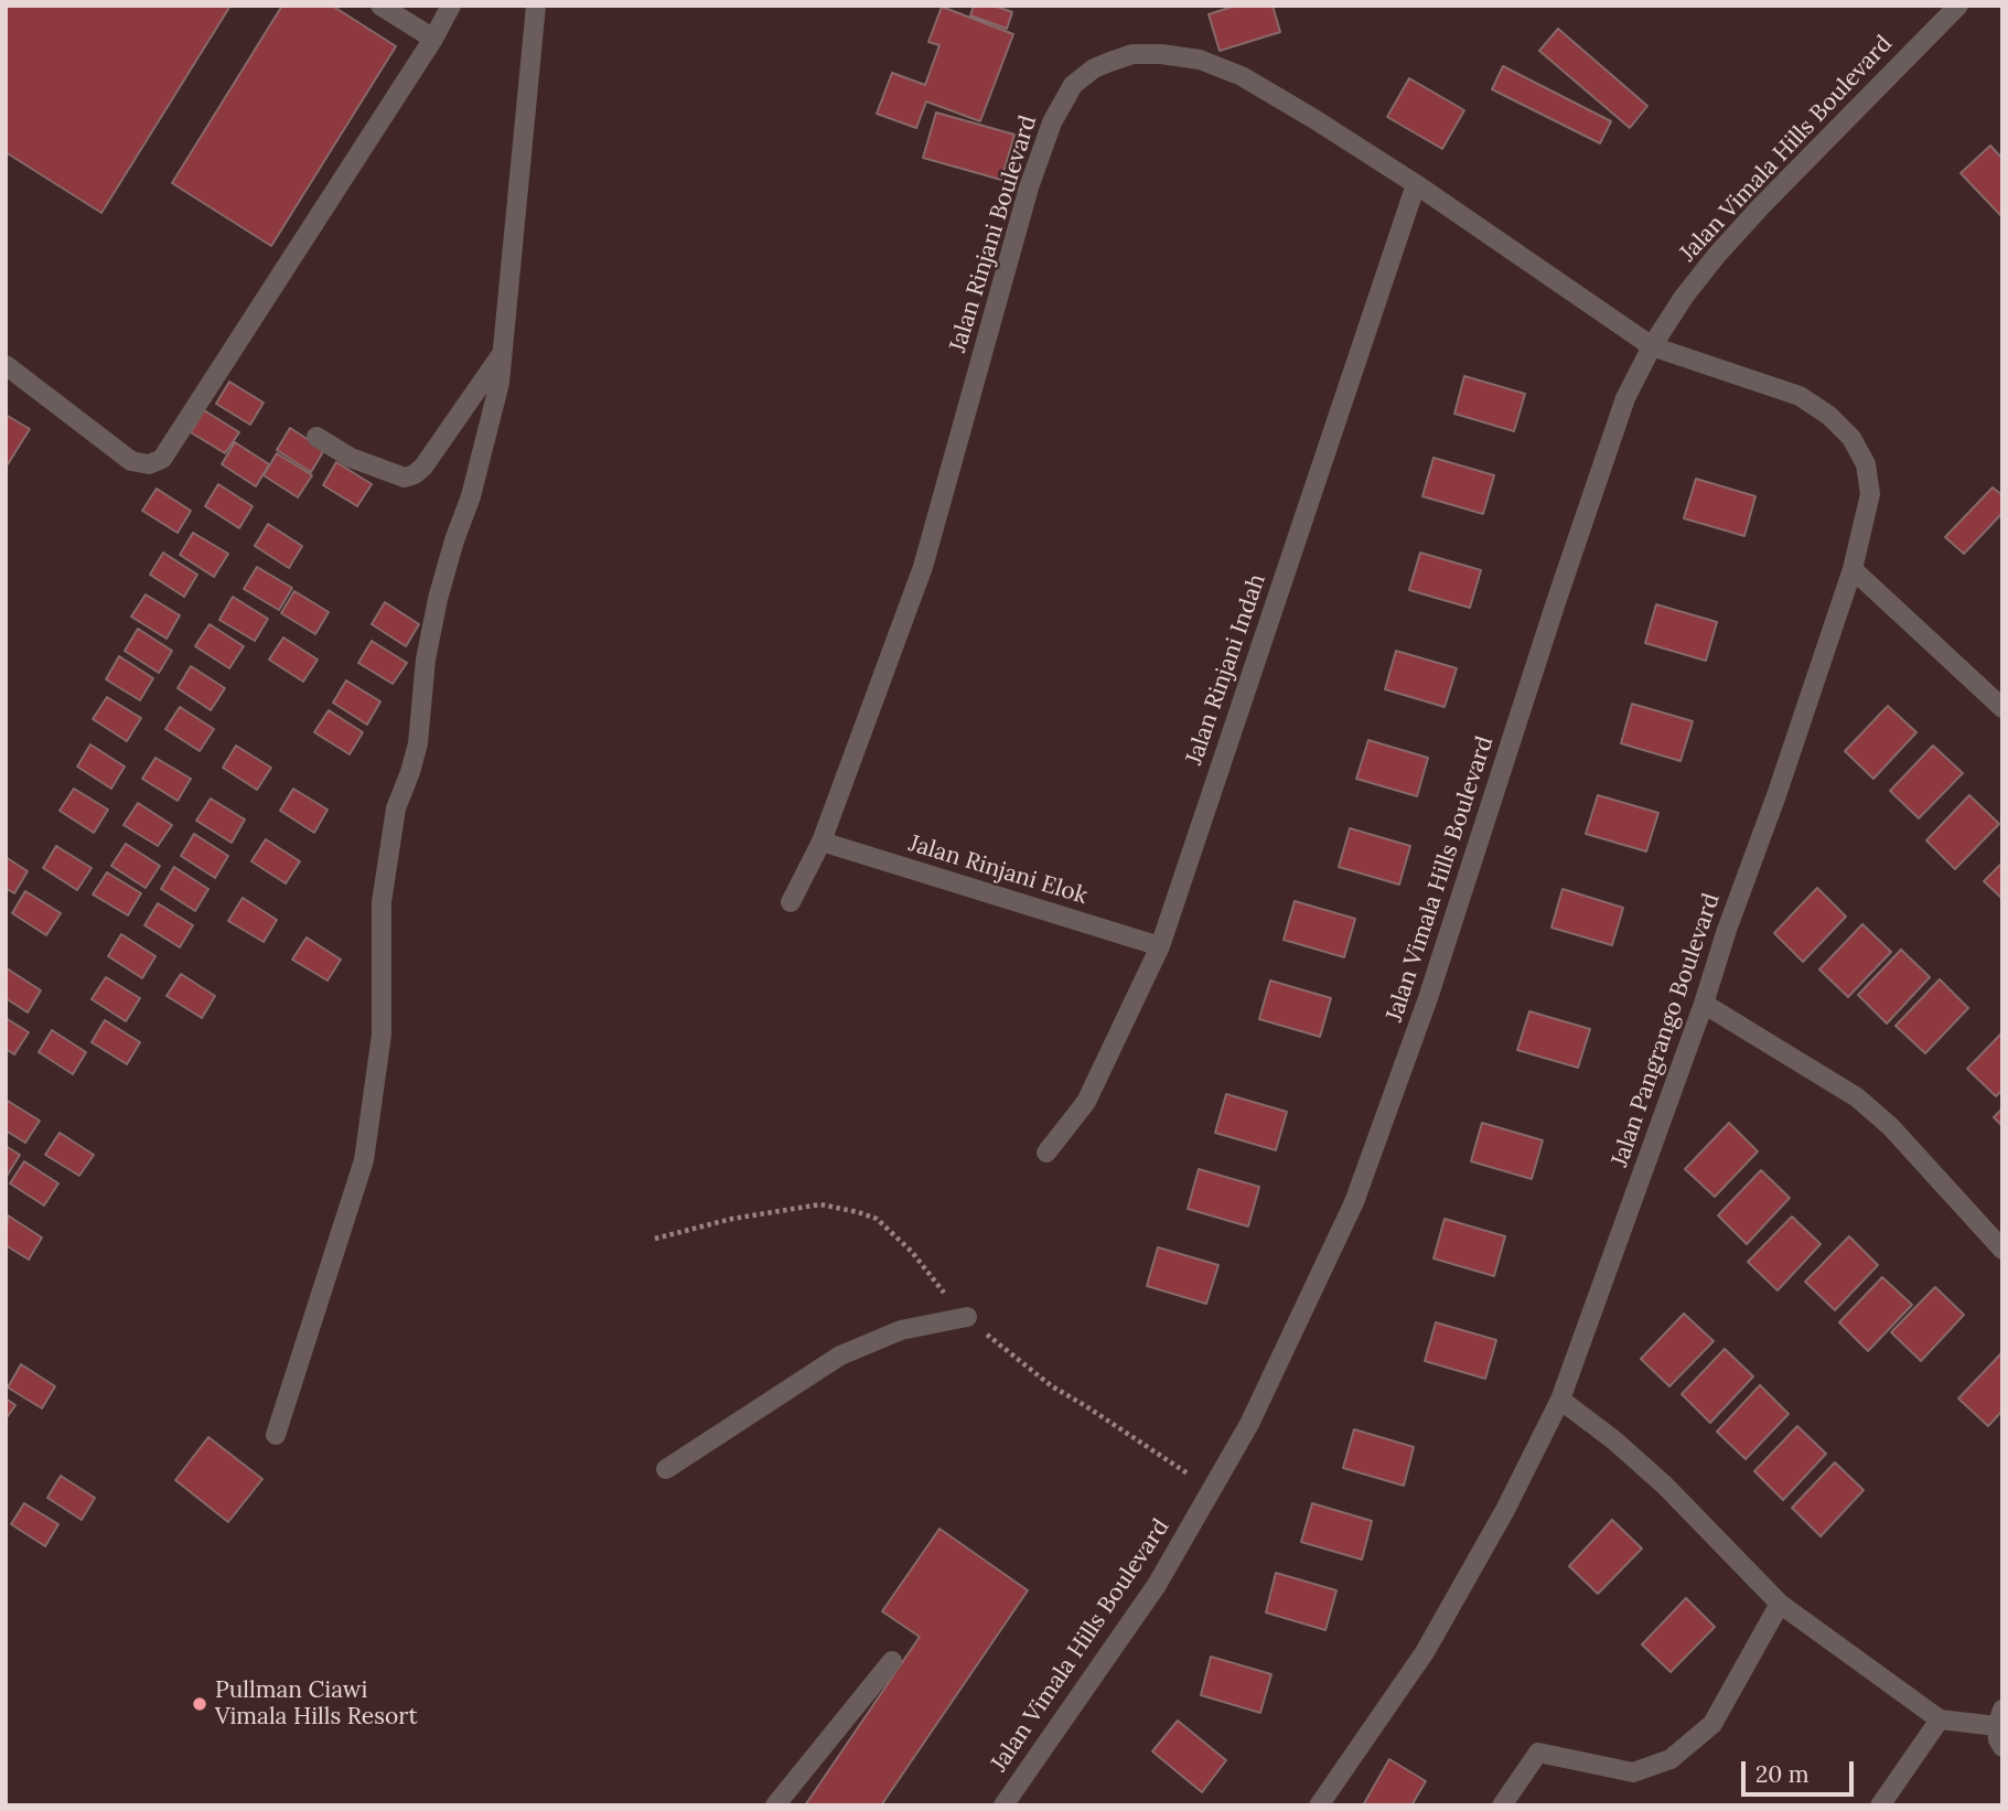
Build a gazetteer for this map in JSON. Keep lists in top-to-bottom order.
{
  "streets": {
    "street": [
      "Jalan Vimala Hills Boulevard",
      "Jalan Rinjani Boulevard",
      "Jalan Rinjani Indah",
      "Jalan Rinjani Elok",
      "Jalan Pangrango Boulevard"
    ]
  },
  "crossings": [
    ["Jalan Vimala Hills Boulevard", "Jalan Rinjani Boulevard"],
    ["Jalan Vimala Hills Boulevard", "Jalan Pangrango Boulevard"],
    ["Jalan Rinjani Boulevard", "Jalan Rinjani Indah"],
    ["Jalan Rinjani Boulevard", "Jalan Rinjani Elok"],
    ["Jalan Rinjani Boulevard", "Jalan Pangrango Boulevard"],
    ["Jalan Rinjani Indah", "Jalan Rinjani Elok"]
  ],
  "places": ["Pullman Ciawi Vimala Hills Resort"],
  "scale_bar": "20 m"
}
